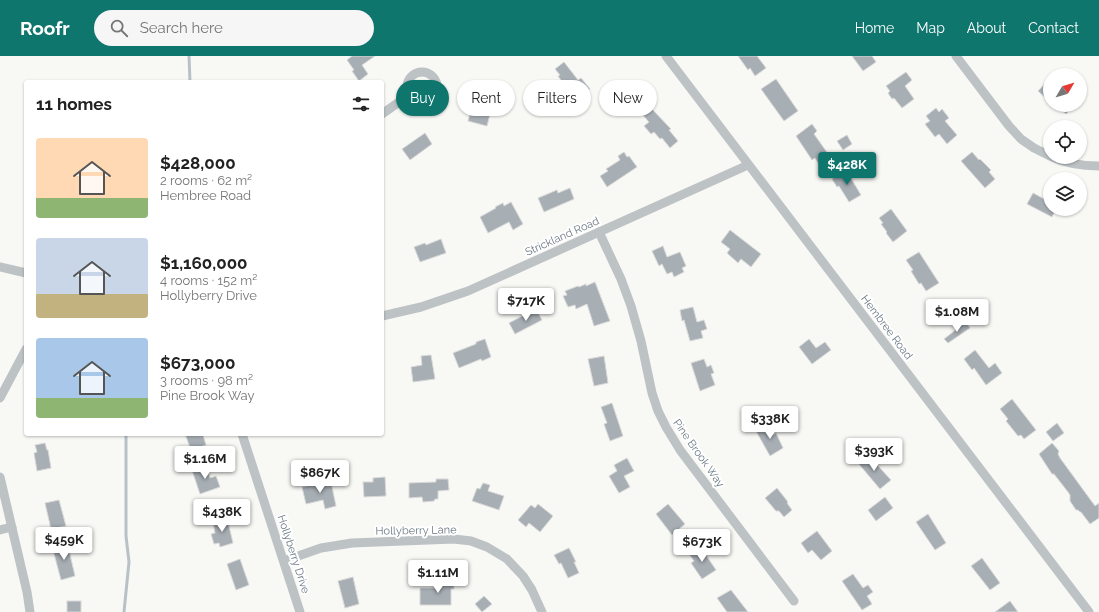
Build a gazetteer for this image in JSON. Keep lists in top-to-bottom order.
{
  "streets": {
    "street": [
      "Strickland Road",
      "Hembree Road",
      "Pine Brook Way",
      "Hollyberry Lane",
      "Hollyberry Drive"
    ]
  },
  "crossings": [
    ["Strickland Road", "Hembree Road"],
    ["Strickland Road", "Pine Brook Way"],
    ["Hollyberry Lane", "Hollyberry Drive"]
  ],
  "north": "top right",
  "page": {
    "header": "Roofr",
    "search": "Search here",
    "nav": [
      "Home",
      "Map",
      "About",
      "Contact"
    ],
    "chip": [
      "Buy",
      "Rent",
      "Filters",
      "New"
    ],
    "heading": "11 homes",
    "list": [
      {
        "name": "$428,000",
        "note": "2 rooms · 62 m² · Hembree Road"
      },
      {
        "name": "$1,160,000",
        "note": "4 rooms · 152 m² · Hollyberry Drive"
      },
      {
        "name": "$673,000",
        "note": "3 rooms · 98 m² · Pine Brook Way"
      }
    ],
    "price": [
      "$428K",
      "$717K",
      "$1.08M",
      "$338K",
      "$393K",
      "$1.16M",
      "$867K",
      "$438K",
      "$459K",
      "$673K",
      "$1.11M"
    ]
  }
}
